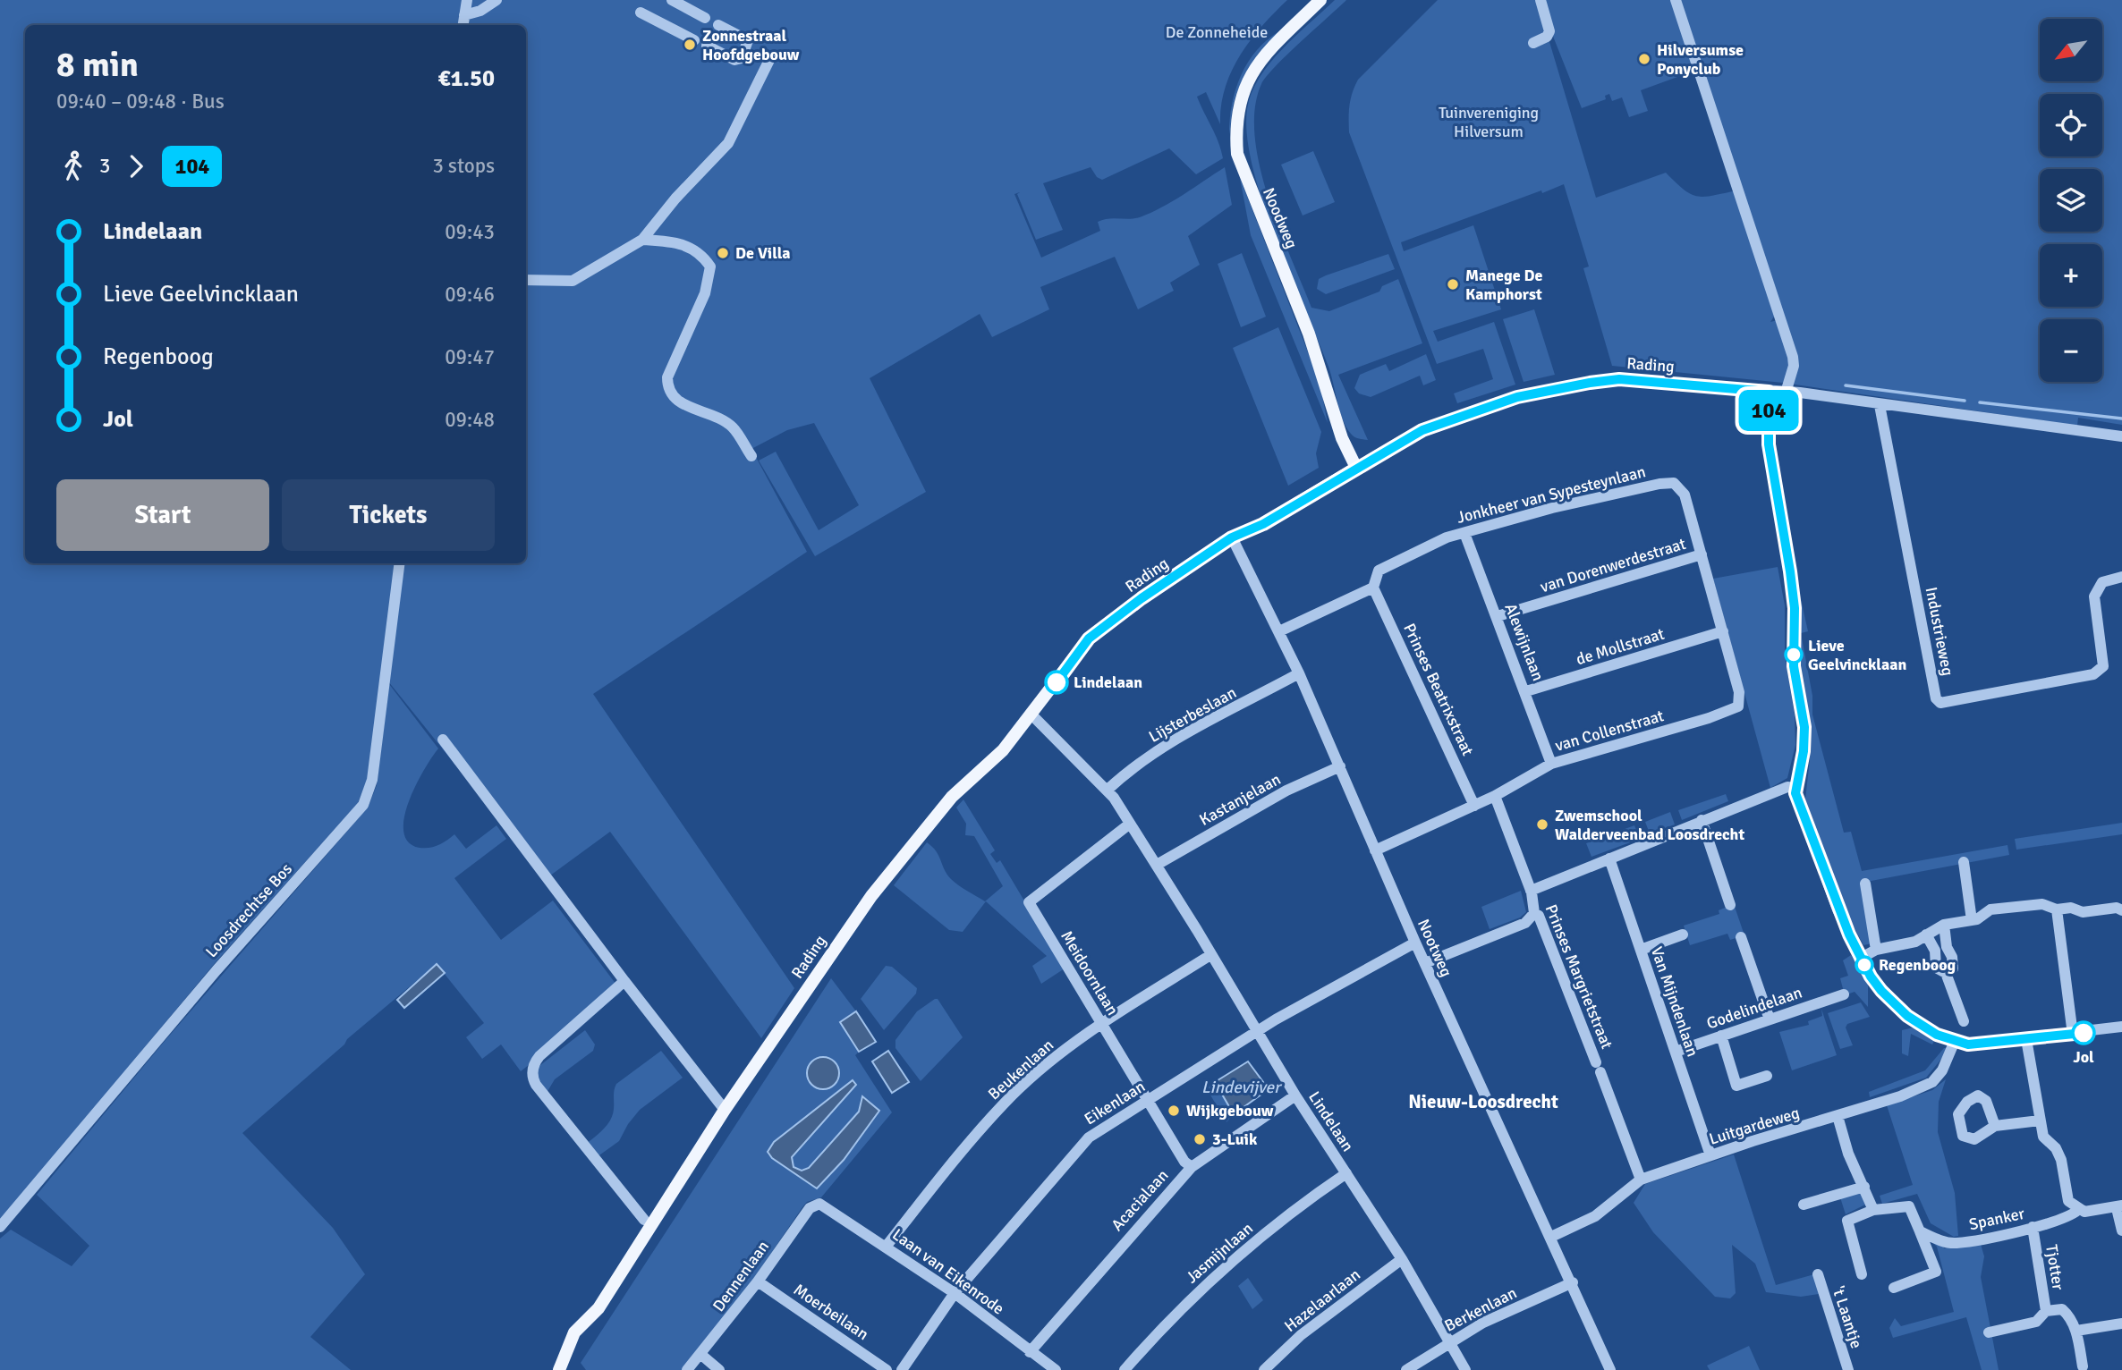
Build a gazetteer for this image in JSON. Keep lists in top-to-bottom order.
{
  "streets": {
    "main road": ["Noodweg", "Rading"],
    "street": [
      "Jonkheer van Sypesteynlaan",
      "van Dorenwerdestraat",
      "Industrieweg",
      "Alewijnlaan",
      "de Mollstraat",
      "Prinses Beatrixstraat",
      "Lijsterbeslaan",
      "van Collenstraat",
      "Kastanjelaan",
      "Loosdrechtse Bos",
      "Nootweg",
      "Meidoornlaan",
      "Prinses Margrietstraat",
      "Van Mijndenlaan",
      "Godelindelaan",
      "Beukenlaan",
      "Eikenlaan",
      "Lindelaan",
      "Luitgardeweg",
      "Acacialaan",
      "Spanker",
      "Jasmijnlaan",
      "Tjotter",
      "Laan van Eikenrode",
      "Dennenlaan",
      "Hazelaarlaan",
      "Berkenlaan",
      "Moerbeilaan",
      "'t Laantje"
    ]
  },
  "crossings": [
    ["Noodweg", "Rading"],
    ["Rading", "Industrieweg"],
    ["Rading", "Nootweg"],
    ["Rading", "Lindelaan"],
    ["Jonkheer van Sypesteynlaan", "van Dorenwerdestraat"],
    ["Jonkheer van Sypesteynlaan", "Alewijnlaan"],
    ["Jonkheer van Sypesteynlaan", "Prinses Beatrixstraat"],
    ["Jonkheer van Sypesteynlaan", "Nootweg"],
    ["van Dorenwerdestraat", "Alewijnlaan"],
    ["Alewijnlaan", "de Mollstraat"],
    ["Alewijnlaan", "van Collenstraat"],
    ["de Mollstraat", "van Collenstraat"],
    ["Prinses Beatrixstraat", "van Collenstraat"],
    ["Lijsterbeslaan", "Nootweg"],
    ["Lijsterbeslaan", "Lindelaan"],
    ["van Collenstraat", "Nootweg"],
    ["van Collenstraat", "Prinses Margrietstraat"],
    ["Kastanjelaan", "Nootweg"],
    ["Kastanjelaan", "Lindelaan"],
    ["Nootweg", "Eikenlaan"],
    ["Nootweg", "Luitgardeweg"],
    ["Nootweg", "Berkenlaan"],
    ["Meidoornlaan", "Beukenlaan"],
    ["Meidoornlaan", "Eikenlaan"],
    ["Meidoornlaan", "Lindelaan"],
    ["Meidoornlaan", "Acacialaan"],
    ["Prinses Margrietstraat", "Luitgardeweg"],
    ["Van Mijndenlaan", "Godelindelaan"],
    ["Van Mijndenlaan", "Luitgardeweg"],
    ["Beukenlaan", "Lindelaan"],
    ["Beukenlaan", "Laan van Eikenrode"],
    ["Eikenlaan", "Lindelaan"],
    ["Eikenlaan", "Laan van Eikenrode"],
    ["Lindelaan", "Acacialaan"],
    ["Lindelaan", "Jasmijnlaan"],
    ["Lindelaan", "Hazelaarlaan"],
    ["Lindelaan", "Berkenlaan"],
    ["Acacialaan", "Laan van Eikenrode"],
    ["Spanker", "Tjotter"],
    ["Laan van Eikenrode", "Dennenlaan"],
    ["Dennenlaan", "Moerbeilaan"]
  ],
  "districts": ["Nieuw-Loosdrecht"],
  "water": ["Lindevijver"],
  "parks": ["De Zonneheide", "Tuinvereniging Hilversum"],
  "places": [
    "Zonnestraal Hoofdgebouw",
    "Hilversumse Ponyclub",
    "De Villa",
    "Manege De Kamphorst",
    "Lieve Geelvincklaan",
    "Lindelaan",
    "Zwemschool Walderveenbad Loosdrecht",
    "Regenboog",
    "Jol",
    "Wijkgebouw",
    "3-Luik"
  ],
  "lines": ["bus line 104"],
  "north": "bottom left",
  "page": {
    "on_map": "104",
    "map_buttons": ["+", "−"],
    "heading": ["8 min", "09:40 – 09:48 · Bus", "€1.50"],
    "legs": ["3", "104", "3 stops"],
    "list": [
      {
        "name": "Lindelaan",
        "value": "09:43"
      },
      {
        "name": "Lieve Geelvincklaan",
        "value": "09:46"
      },
      {
        "name": "Regenboog",
        "value": "09:47"
      },
      {
        "name": "Jol",
        "value": "09:48"
      }
    ],
    "buttons": ["Start", "Tickets"]
  }
}
